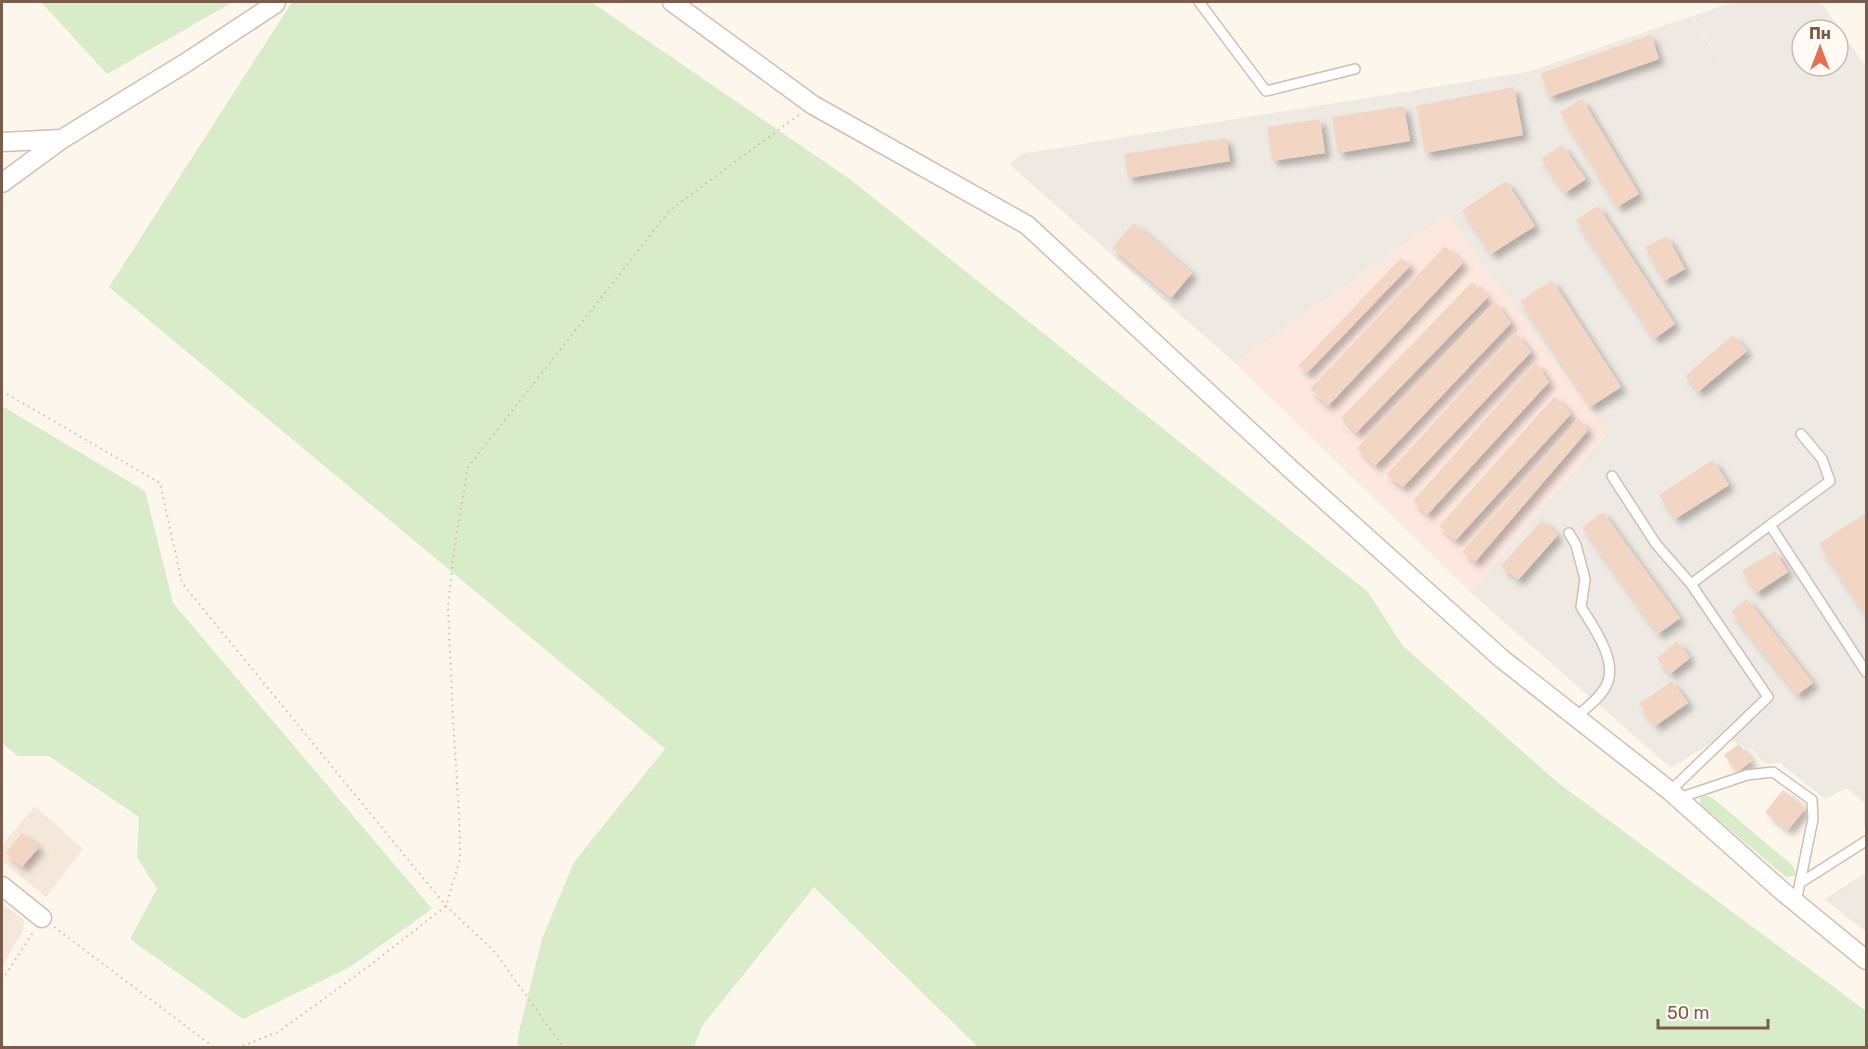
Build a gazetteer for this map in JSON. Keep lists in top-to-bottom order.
{
  "scale_bar": "50 m",
  "north": "top"
}
